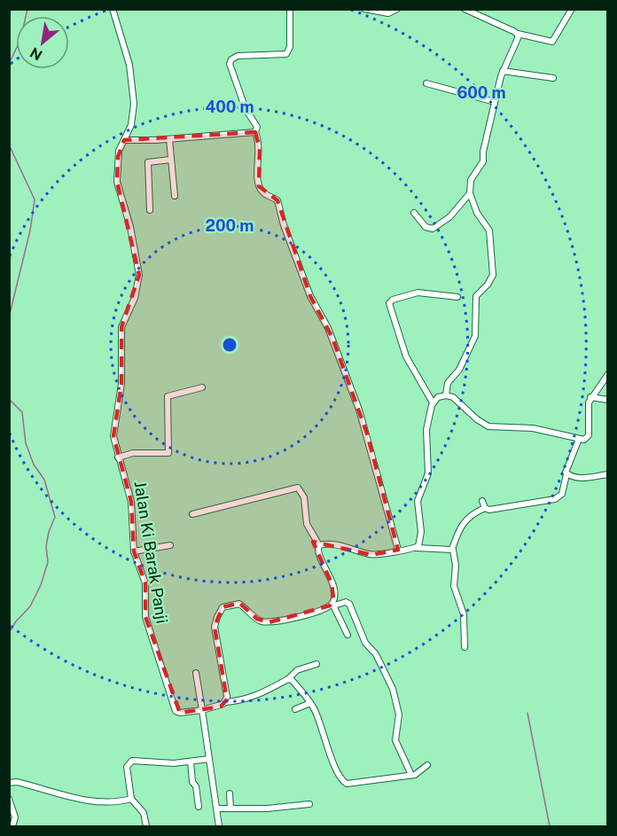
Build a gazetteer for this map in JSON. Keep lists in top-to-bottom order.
{
  "streets": {
    "street": ["Jalan Ki Barak Panji"]
  },
  "north": "bottom left",
  "rings": ["600 m", "400 m", "200 m"]
}
